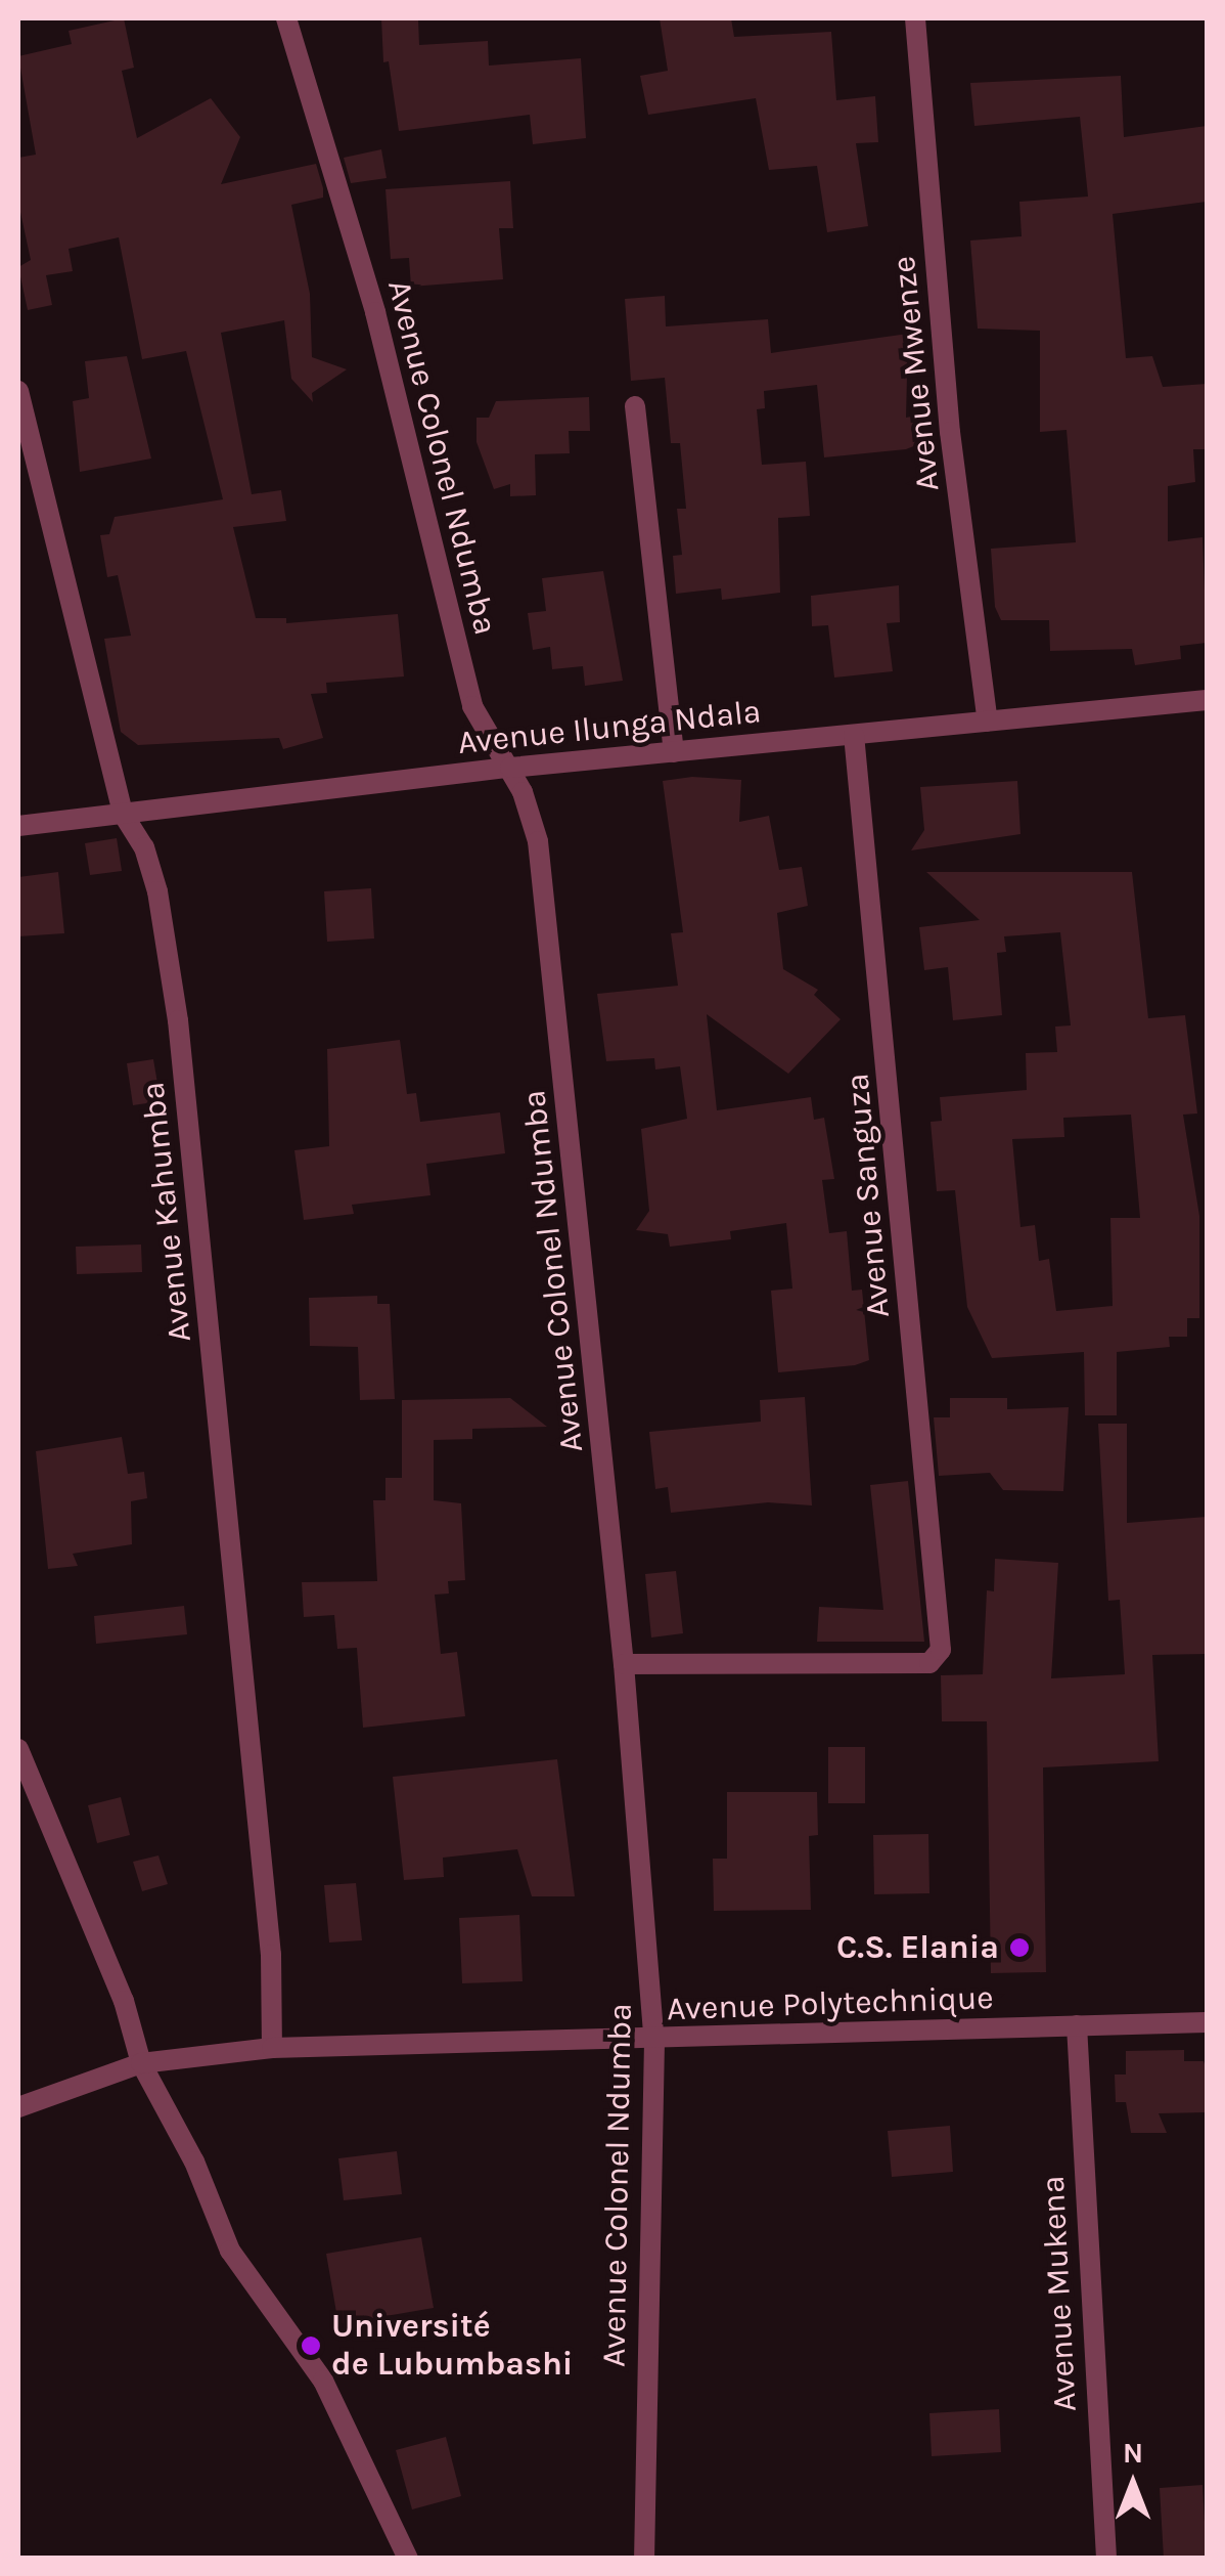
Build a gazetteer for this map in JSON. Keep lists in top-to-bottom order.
{
  "streets": {
    "street": [
      "Avenue Mwenze",
      "Avenue Colonel Ndumba",
      "Avenue Ilunga Ndala",
      "Avenue Sanguza",
      "Avenue Kahumba",
      "Avenue Polytechnique",
      "Avenue Mukena"
    ]
  },
  "crossings": [
    ["Avenue Mwenze", "Avenue Ilunga Ndala"],
    ["Avenue Colonel Ndumba", "Avenue Ilunga Ndala"],
    ["Avenue Colonel Ndumba", "Avenue Sanguza"],
    ["Avenue Colonel Ndumba", "Avenue Polytechnique"],
    ["Avenue Ilunga Ndala", "Avenue Sanguza"],
    ["Avenue Ilunga Ndala", "Avenue Kahumba"],
    ["Avenue Kahumba", "Avenue Polytechnique"],
    ["Avenue Polytechnique", "Avenue Mukena"]
  ],
  "places": ["C.S. Elania", "Université de Lubumbashi"],
  "north": "top"
}
